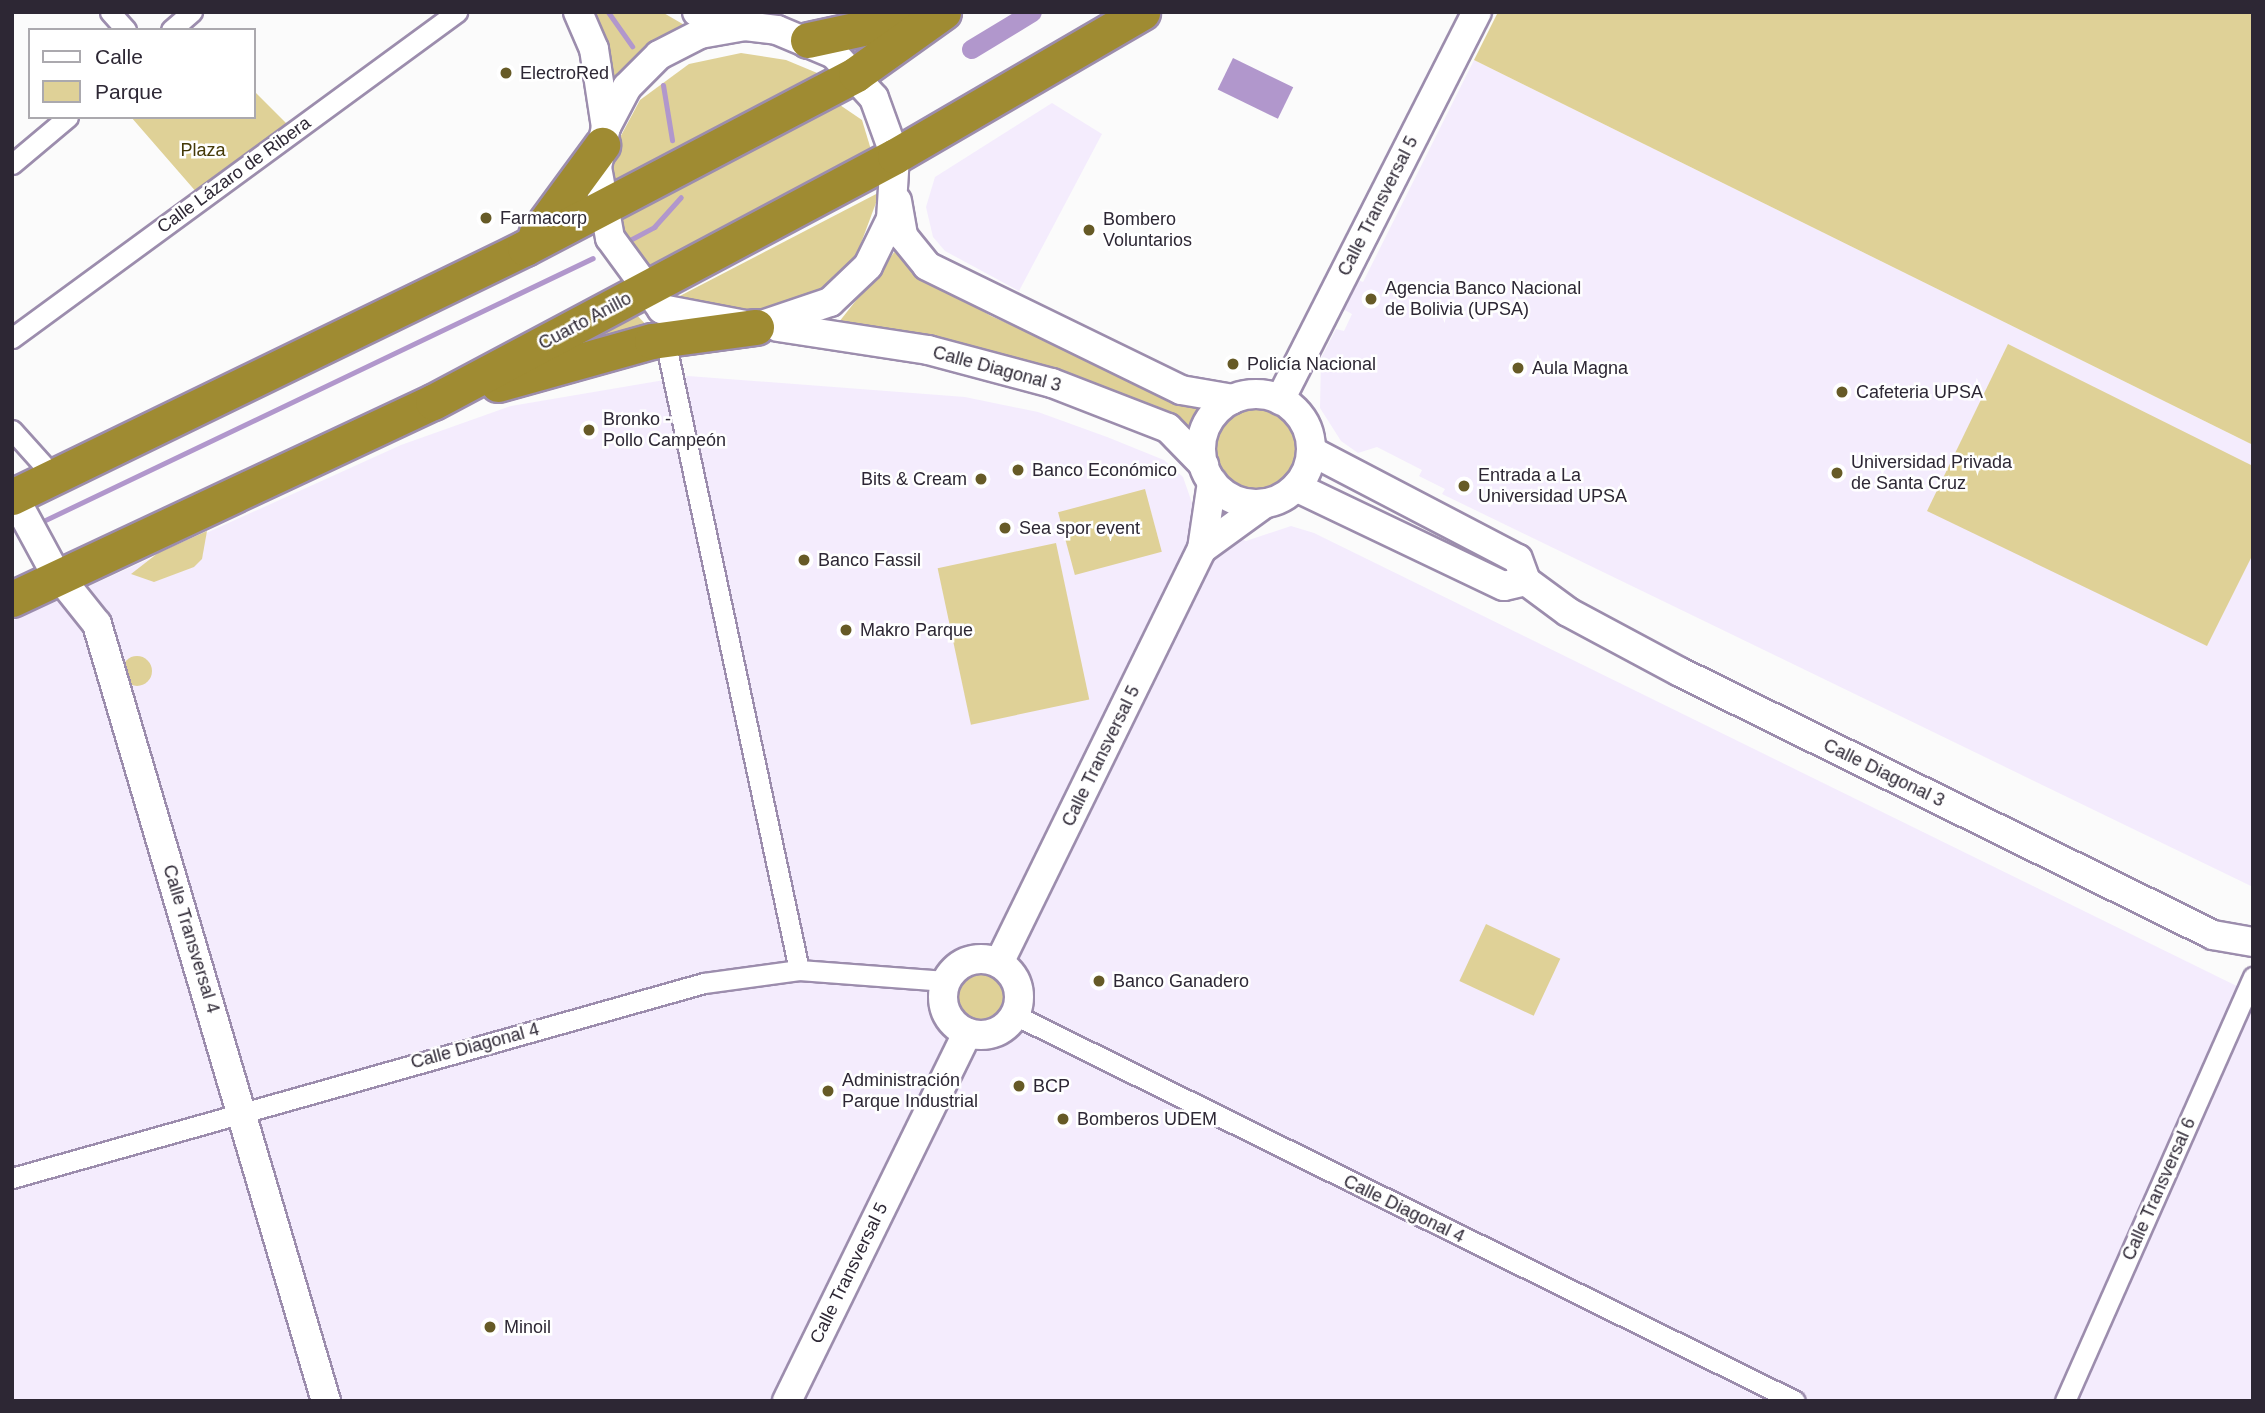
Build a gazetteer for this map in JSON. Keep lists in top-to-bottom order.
{
  "streets": {
    "highway": ["Cuarto Anillo"],
    "main road": ["Calle Transversal 5", "Calle Diagonal 3", "Calle Transversal 4"],
    "street": ["Calle Lázaro de Ribera", "Calle Diagonal 4", "Calle Transversal 6"]
  },
  "crossings": [
    ["Calle Transversal 5", "Calle Diagonal 3"],
    ["Calle Transversal 5", "Calle Diagonal 4"],
    ["Cuarto Anillo", "Calle Transversal 4"],
    ["Calle Transversal 4", "Calle Diagonal 4"]
  ],
  "parks": ["Plaza"],
  "places": [
    "ElectroRed",
    "Farmacorp",
    "Bombero Voluntarios",
    "Agencia Banco Nacional de Bolivia (UPSA)",
    "Policía Nacional",
    "Aula Magna",
    "Cafeteria UPSA",
    "Bronko - Pollo Campeón",
    "Banco Económico",
    "Universidad Privada de Santa Cruz",
    "Bits & Cream",
    "Entrada a La Universidad UPSA",
    "Sea spor event",
    "Banco Fassil",
    "Makro Parque",
    "Banco Ganadero",
    "BCP",
    "Administración Parque Industrial",
    "Bomberos UDEM",
    "Minoil"
  ],
  "legend": ["Calle", "Parque"]
}
